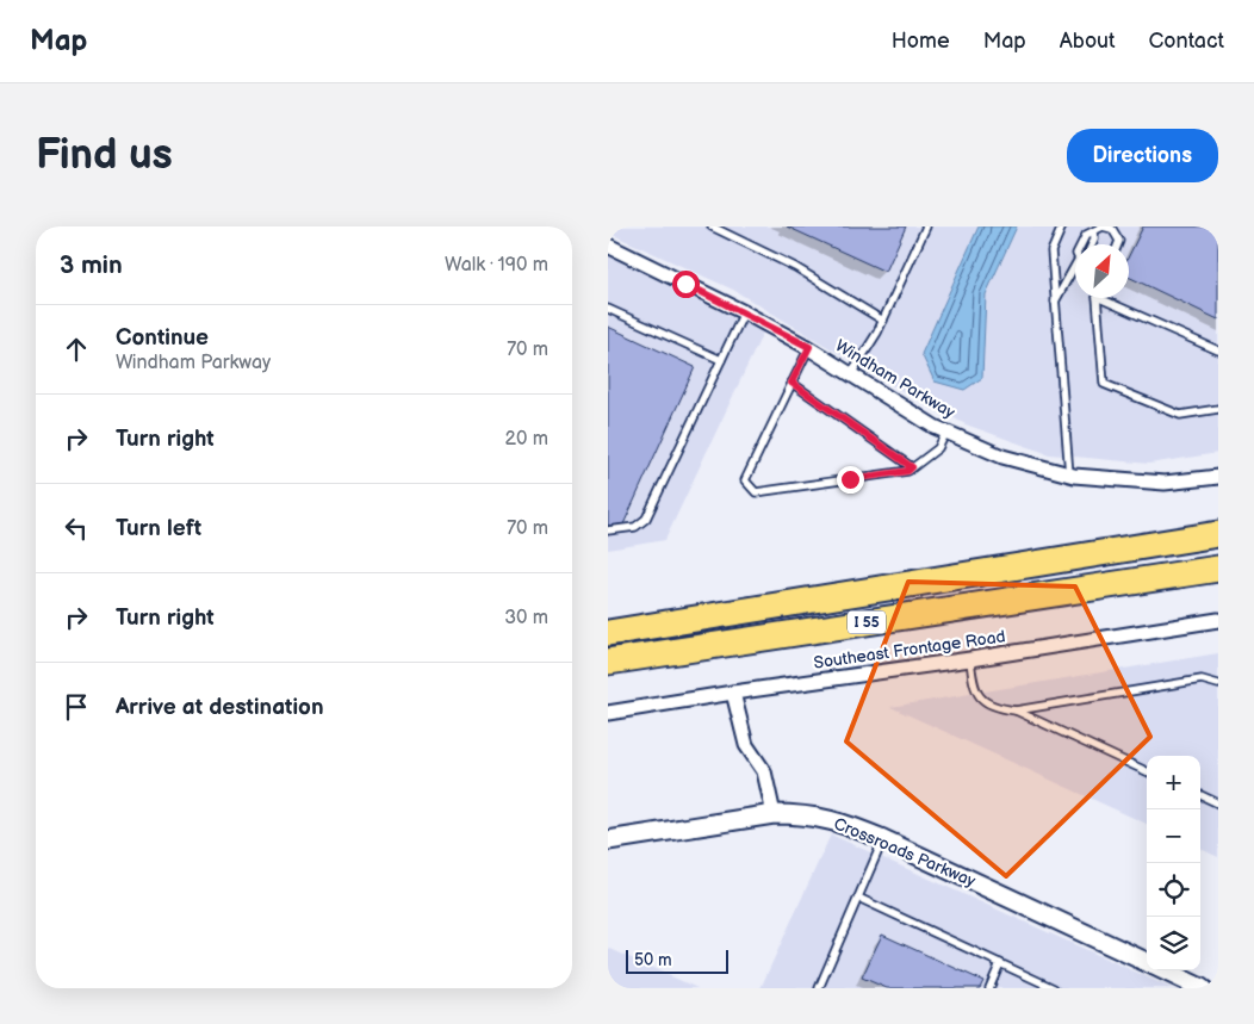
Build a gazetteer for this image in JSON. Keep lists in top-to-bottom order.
{
  "streets": {
    "highway": ["I 55"],
    "street": ["Windham Parkway", "Southeast Frontage Road", "Crossroads Parkway"]
  },
  "scale_bar": "50 m",
  "north": "top right",
  "page": {
    "header": "Map",
    "nav": [
      "Home",
      "Map",
      "About",
      "Contact"
    ],
    "buttons": "Directions",
    "title": "Find us",
    "heading": ["3 min", "Walk · 190 m"],
    "list": [
      ["Continue", "Windham Parkway", "70 m"],
      ["Turn right", "20 m"],
      ["Turn left", "70 m"],
      ["Turn right", "30 m"],
      "Arrive at destination"
    ],
    "map_buttons": ["+", "−"],
    "scale": "50 m"
  }
}
